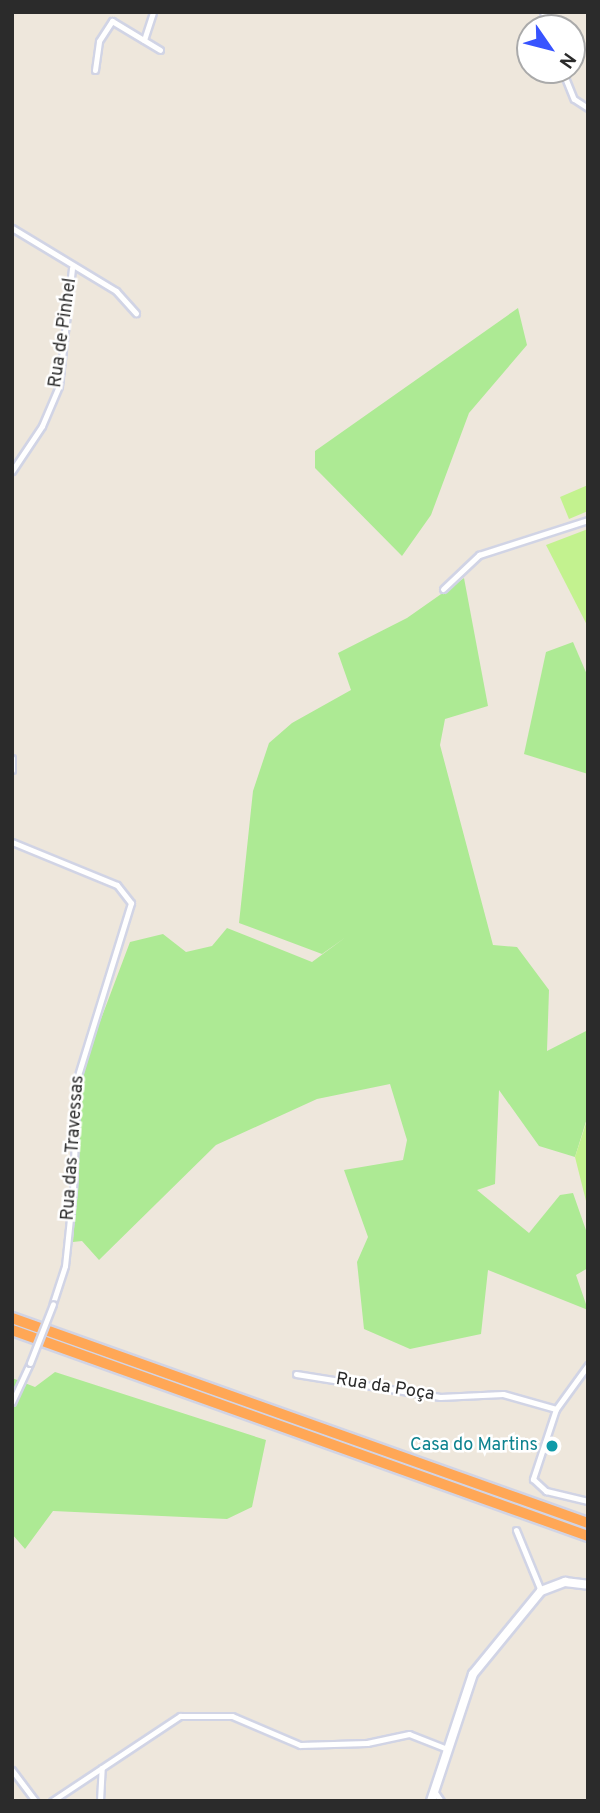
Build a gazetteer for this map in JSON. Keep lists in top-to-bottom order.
{
  "streets": {
    "street": ["Rua de Pinhel", "Rua das Travessas", "Rua da Poça"]
  },
  "places": ["Casa do Martins"],
  "north": "bottom right"
}
